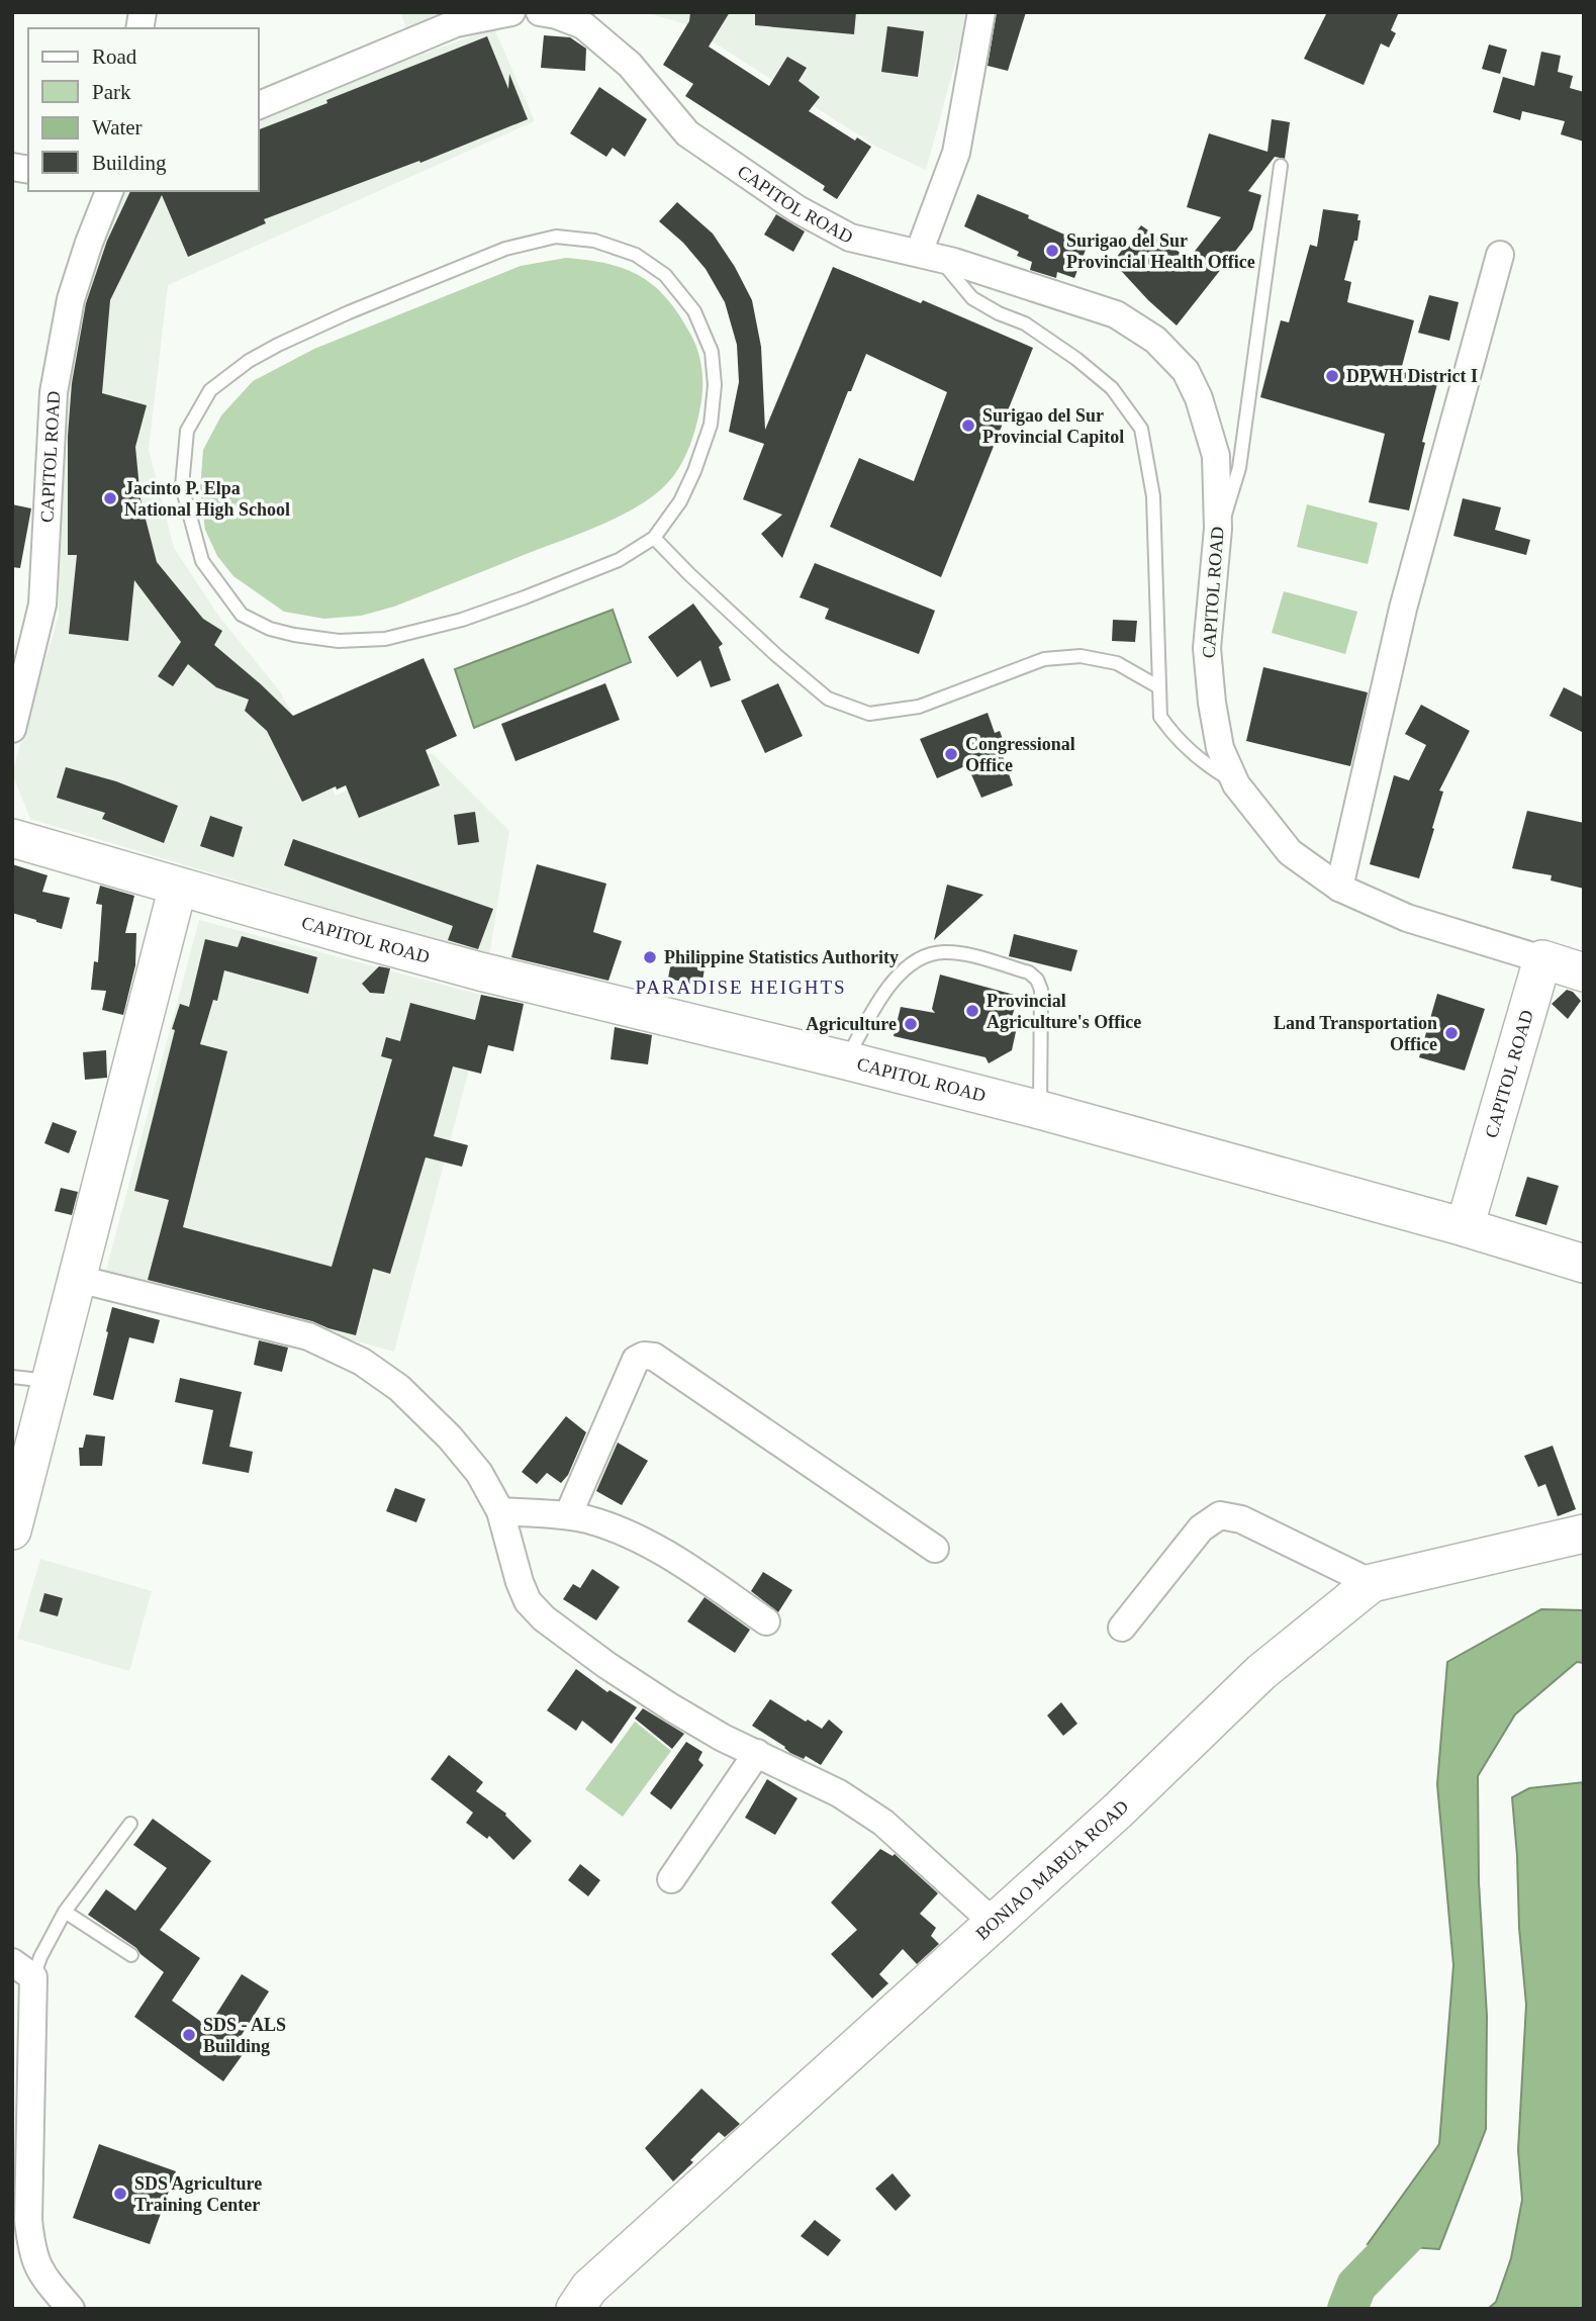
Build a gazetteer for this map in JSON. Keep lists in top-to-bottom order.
{
  "streets": {
    "main road": ["CAPITOL ROAD", "BONIAO MABUA ROAD"]
  },
  "districts": ["PARADISE HEIGHTS"],
  "places": [
    "Surigao del Sur Provincial Health Office",
    "DPWH District I",
    "Surigao del Sur Provincial Capitol",
    "Jacinto P. Elpa National High School",
    "Congressional Office",
    "Philippine Statistics Authority",
    "Provincial Agriculture's Office",
    "Agriculture",
    "Land Transportation Office",
    "SDS - ALS Building",
    "SDS Agriculture Training Center"
  ],
  "legend": [
    "Road",
    "Park",
    "Water",
    "Building"
  ]
}
